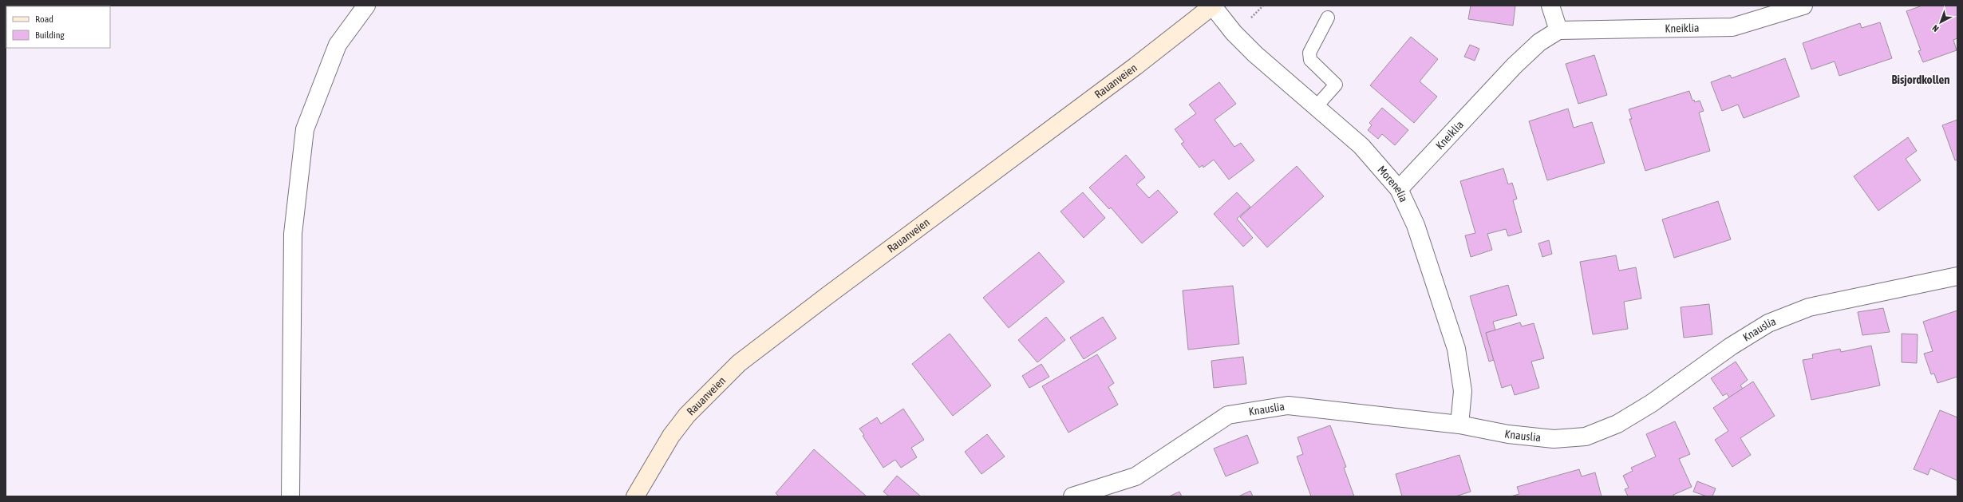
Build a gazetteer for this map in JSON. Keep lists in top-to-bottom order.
{
  "streets": {
    "main road": ["Rauanveien"],
    "street": ["Kneiklia", "Morenelia", "Knauslia"]
  },
  "crossings": [
    ["Kneiklia", "Morenelia"],
    ["Rauanveien", "Morenelia"],
    ["Morenelia", "Knauslia"]
  ],
  "districts": ["Bisjordkollen"],
  "legend": ["Road", "Building"],
  "north": "bottom left"
}
